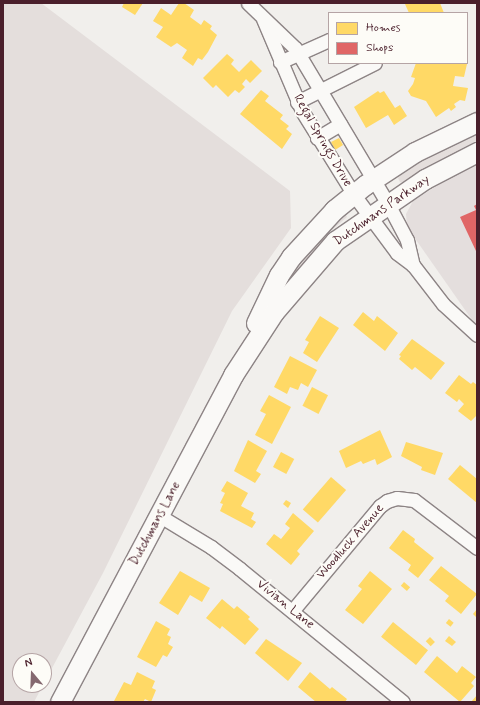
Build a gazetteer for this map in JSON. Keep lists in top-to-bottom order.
{
  "streets": {
    "main road": ["Dutchmans Parkway", "Dutchmans Lane"],
    "street": ["Regal Springs Drive", "Woodluck Avenue", "Vivian Lane"]
  },
  "crossings": [
    ["Regal Springs Drive", "Dutchmans Parkway"],
    ["Dutchmans Parkway", "Dutchmans Lane"],
    ["Dutchmans Lane", "Vivian Lane"],
    ["Woodluck Avenue", "Vivian Lane"]
  ],
  "legend": ["Homes", "Shops"],
  "north": "top"
}
